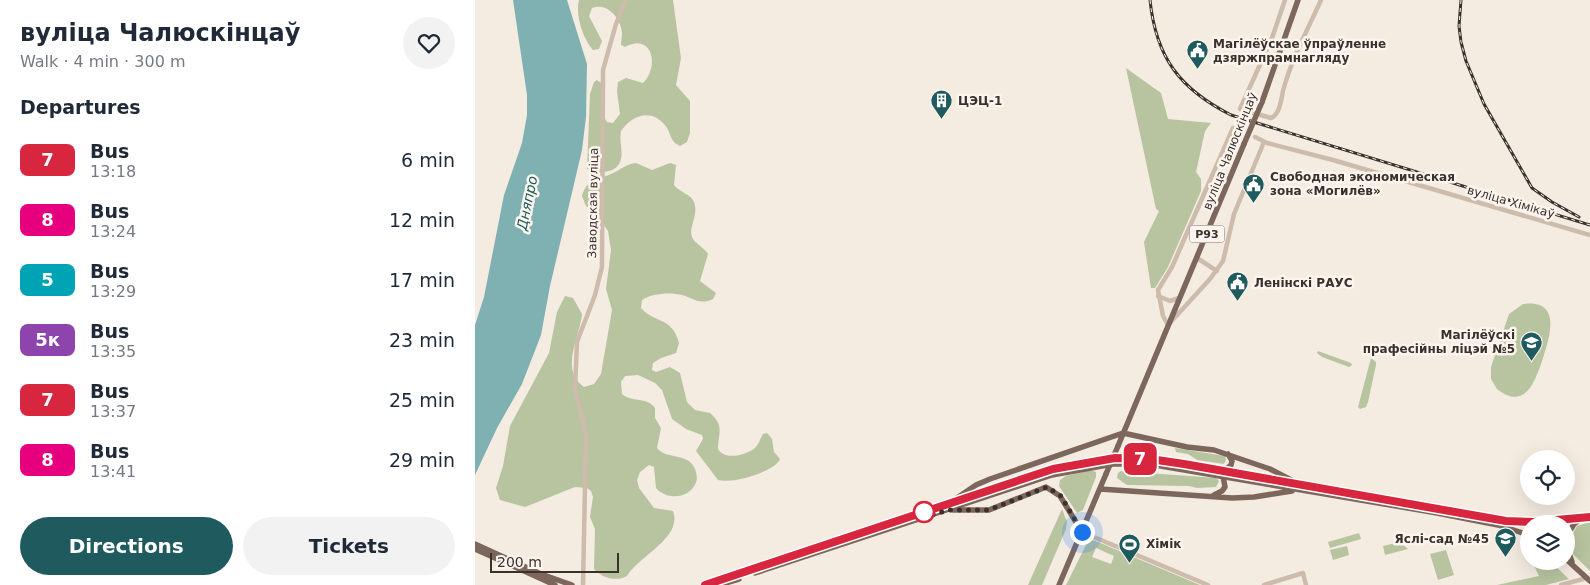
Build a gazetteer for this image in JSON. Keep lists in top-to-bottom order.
{
  "streets": {
    "main road": ["вуліца Чалюскінцаў", "Р93"],
    "street": ["вуліца Хімікаў", "Заводская вуліца"]
  },
  "water": ["Дняпро"],
  "places": {
    "public building": ["Магілёўскае ўпраўленне дзяржпрамнагляду", "Свободная экономическая зона «Могилёв»", "Ленінскі РАУС"],
    "building": ["ЦЭЦ-1"],
    "school or university": ["Магілёўскі прафесійны ліцэй №5", "Яслі-сад №45"],
    "sports": ["Хімік"]
  },
  "lines": ["bus line 7"],
  "scale_bar": "200 m",
  "page": {
    "heading": [
      ["вуліца Чалюскінцаў", "Walk · 4 min · 300 m"],
      "Departures"
    ],
    "on_map": "7",
    "list": [
      {
        "mark": "7",
        "name": "Bus",
        "note": "13:18",
        "value": "6 min"
      },
      {
        "mark": "8",
        "name": "Bus",
        "note": "13:24",
        "value": "12 min"
      },
      {
        "mark": "5",
        "name": "Bus",
        "note": "13:29",
        "value": "17 min"
      },
      {
        "mark": "5к",
        "name": "Bus",
        "note": "13:35",
        "value": "23 min"
      },
      {
        "mark": "7",
        "name": "Bus",
        "note": "13:37",
        "value": "25 min"
      },
      {
        "mark": "8",
        "name": "Bus",
        "note": "13:41",
        "value": "29 min"
      }
    ],
    "buttons": ["Directions", "Tickets"],
    "scale": "200 m"
  }
}
